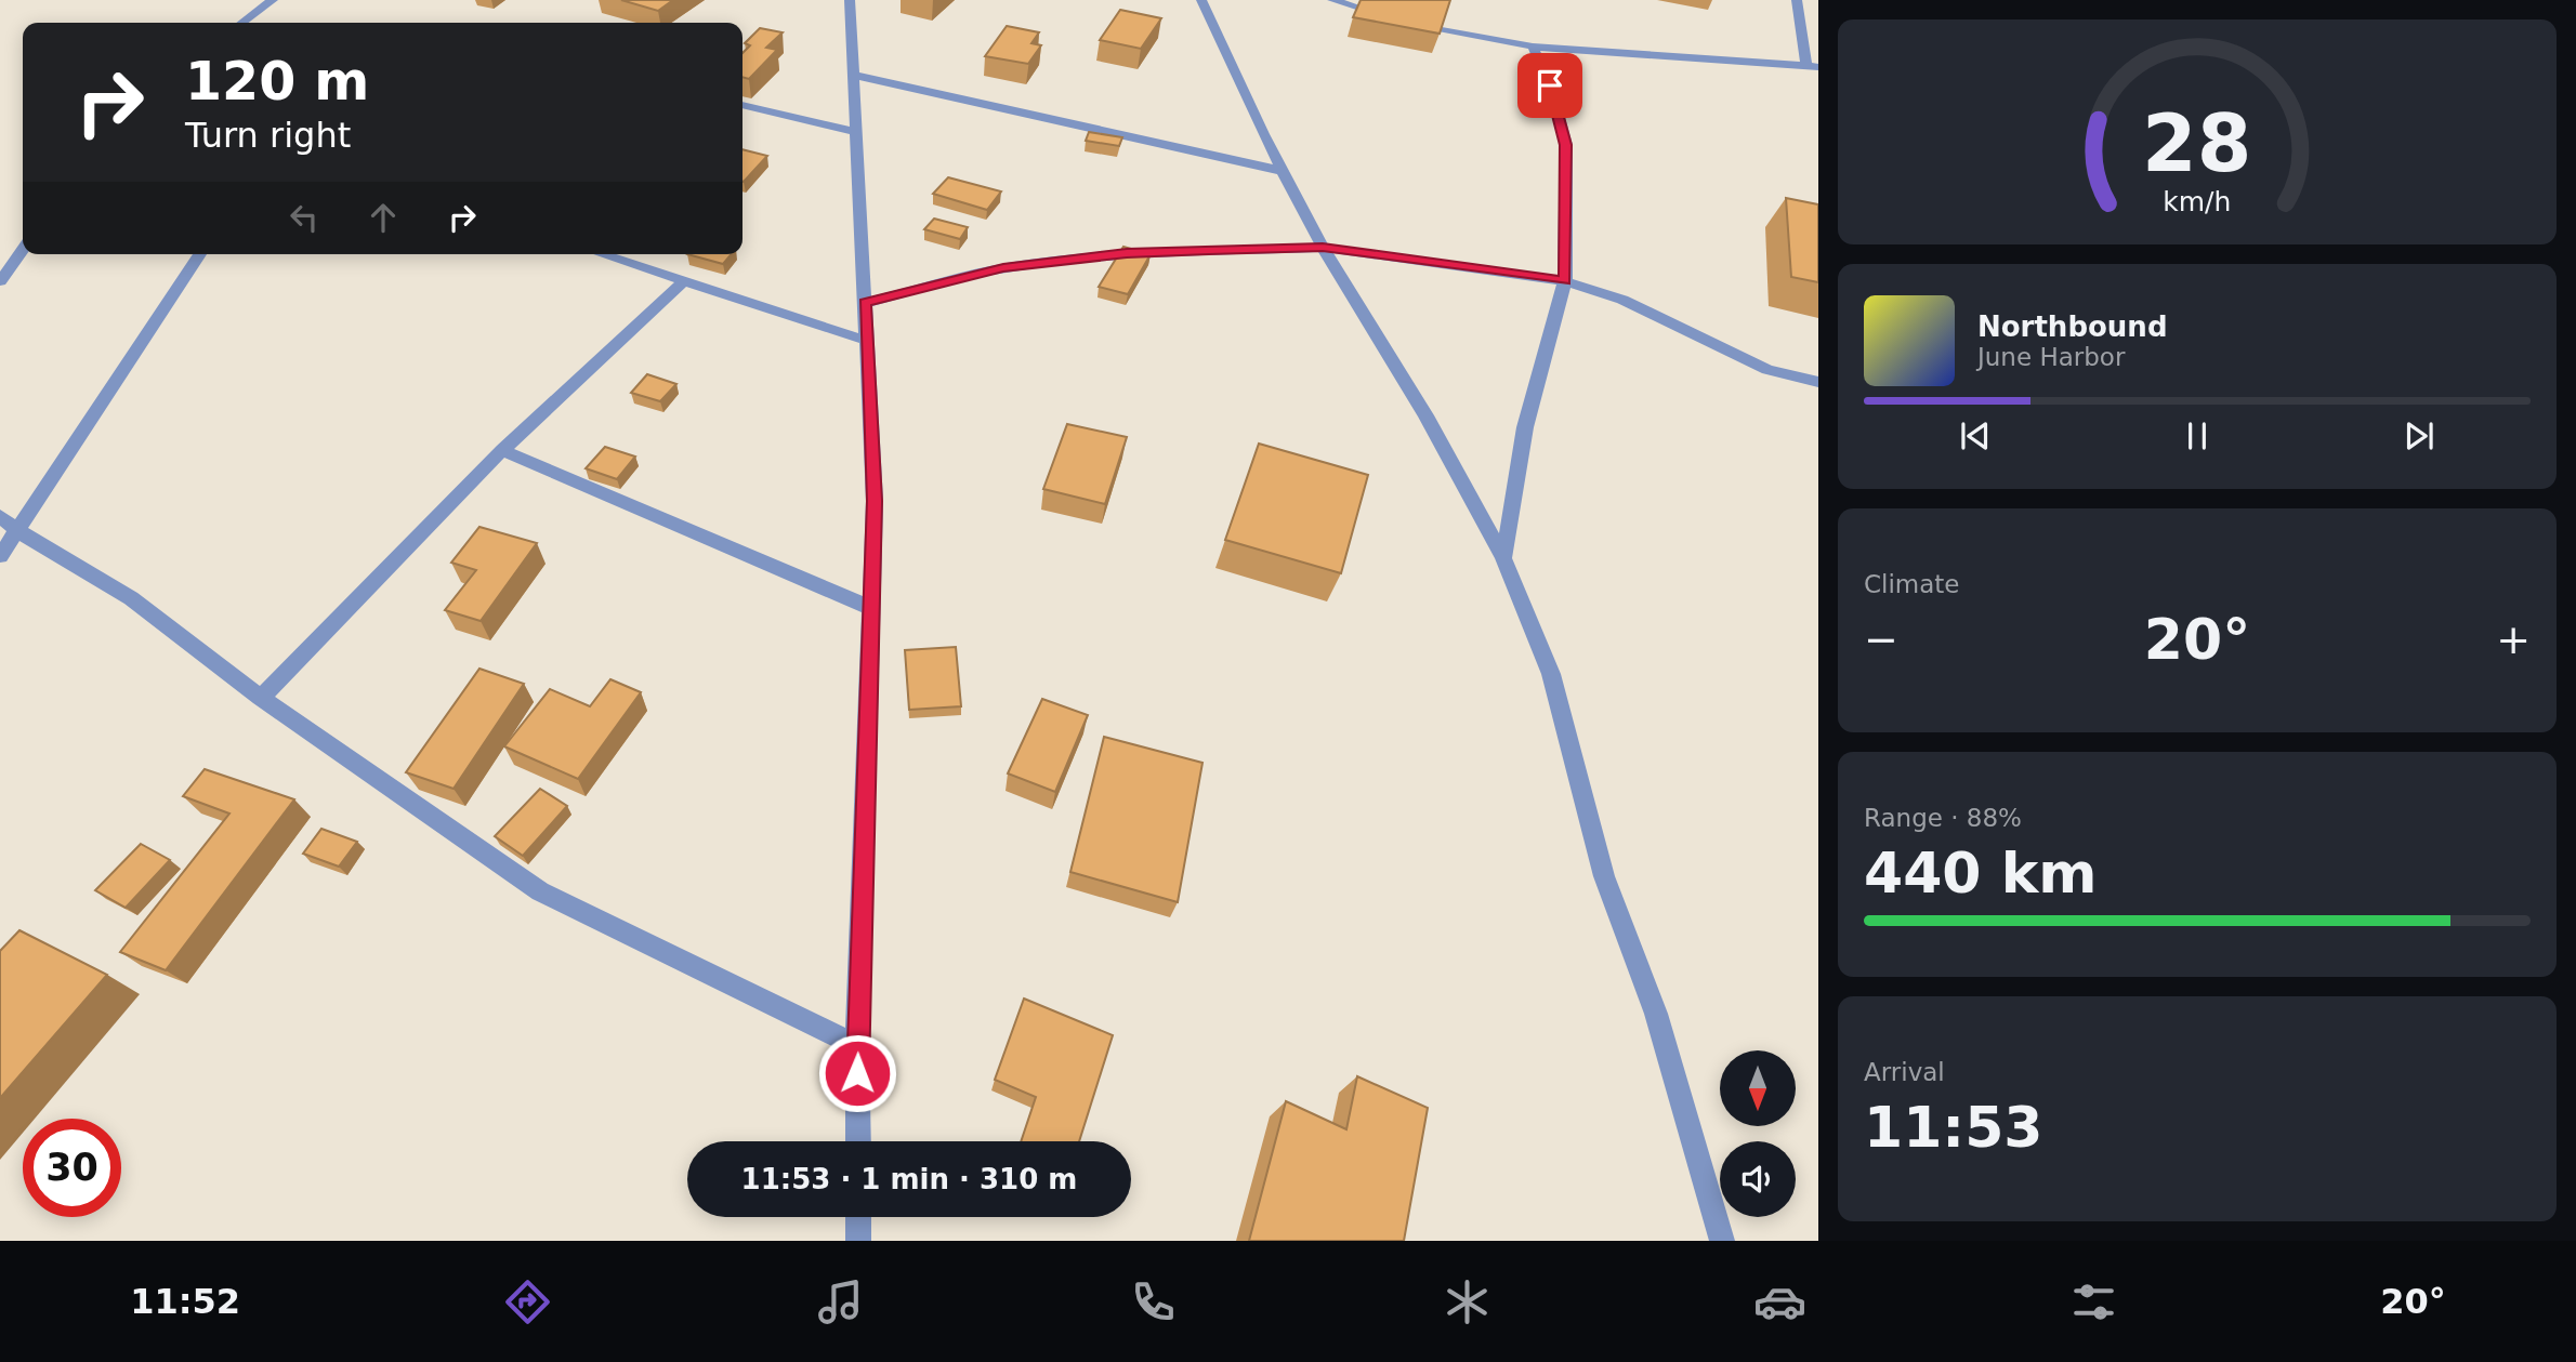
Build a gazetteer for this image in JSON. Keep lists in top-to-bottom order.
{
  "north": "bottom",
  "page": {
    "turn": ["120 m", "Turn right"],
    "song": ["Northbound", "June Harbor"],
    "tile": [
      "Climate",
      ["Range · 88%", "440 km"],
      ["Arrival", "11:53"]
    ],
    "heat": ["−", "20°", "+"],
    "limit": "30",
    "trip": "11:53 · 1 min · 310 m",
    "tabs": ["11:52", "20°"],
    "gauge": ["28", "km/h"]
  }
}
